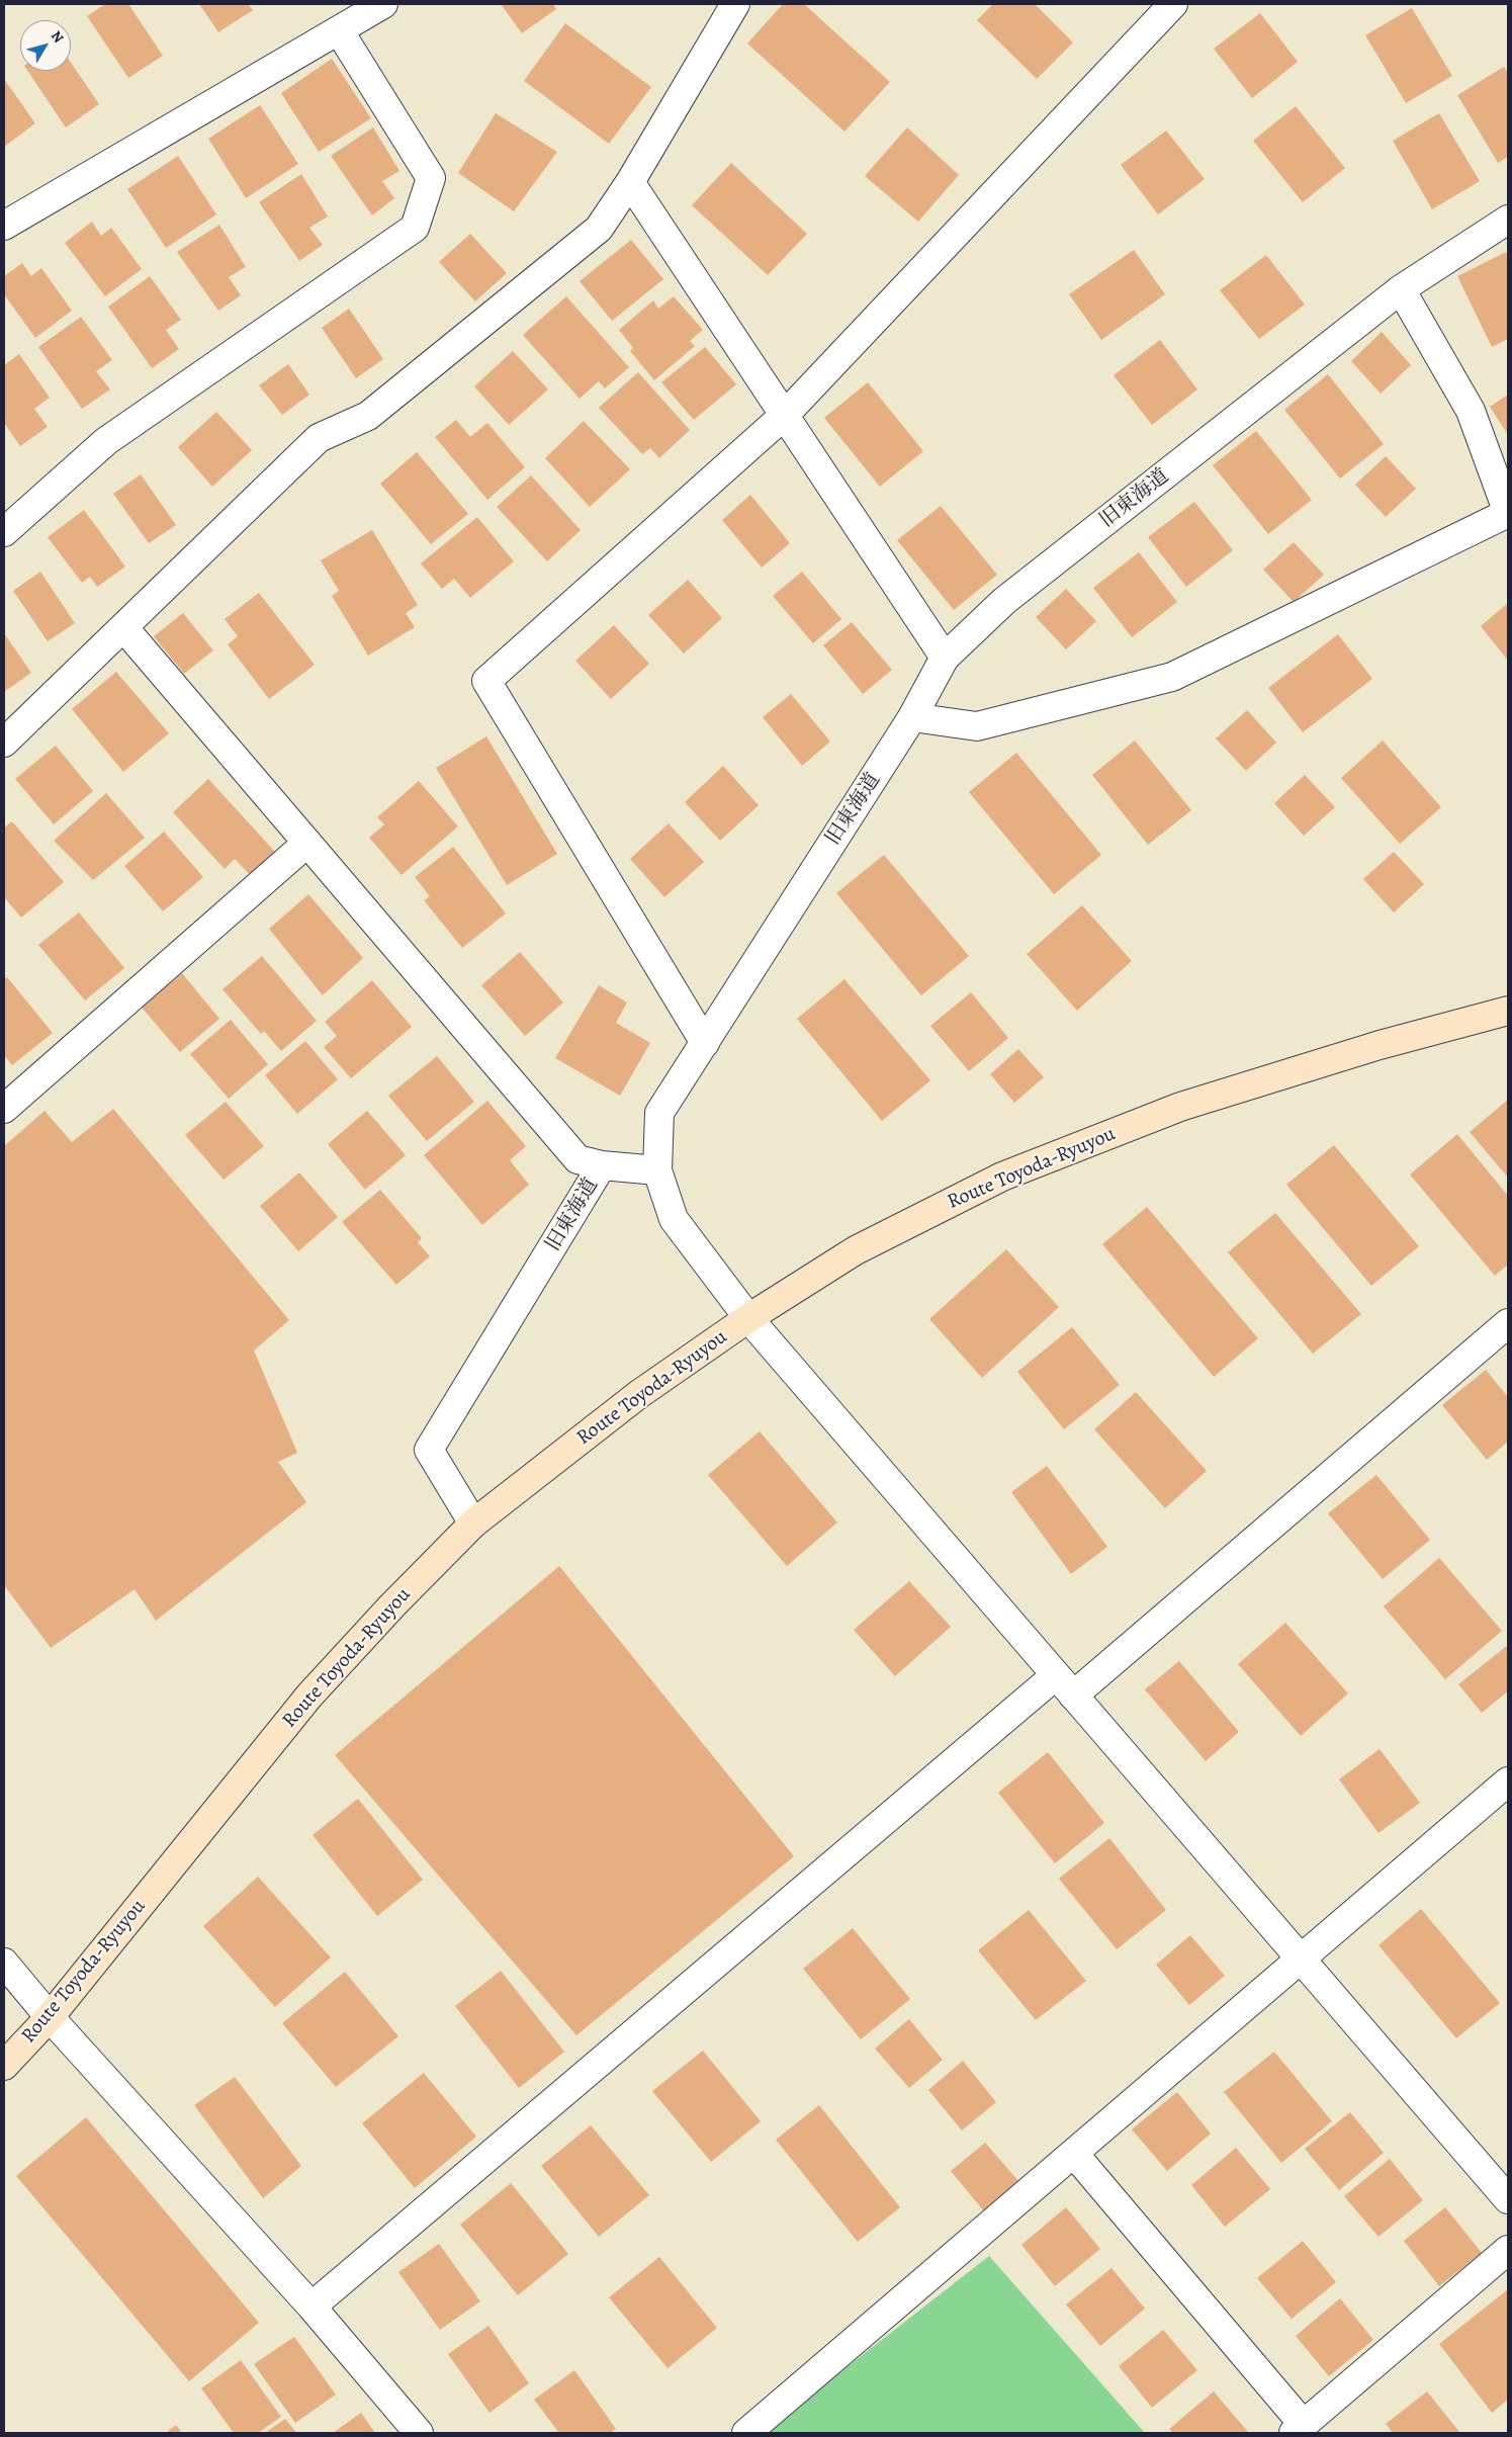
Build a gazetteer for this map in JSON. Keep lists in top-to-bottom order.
{
  "streets": {
    "main road": ["Route Toyoda-Ryuyou"],
    "street": ["旧東海道"]
  },
  "crossings": [
    ["旧東海道", "Route Toyoda-Ryuyou"]
  ],
  "north": "top right"
}
